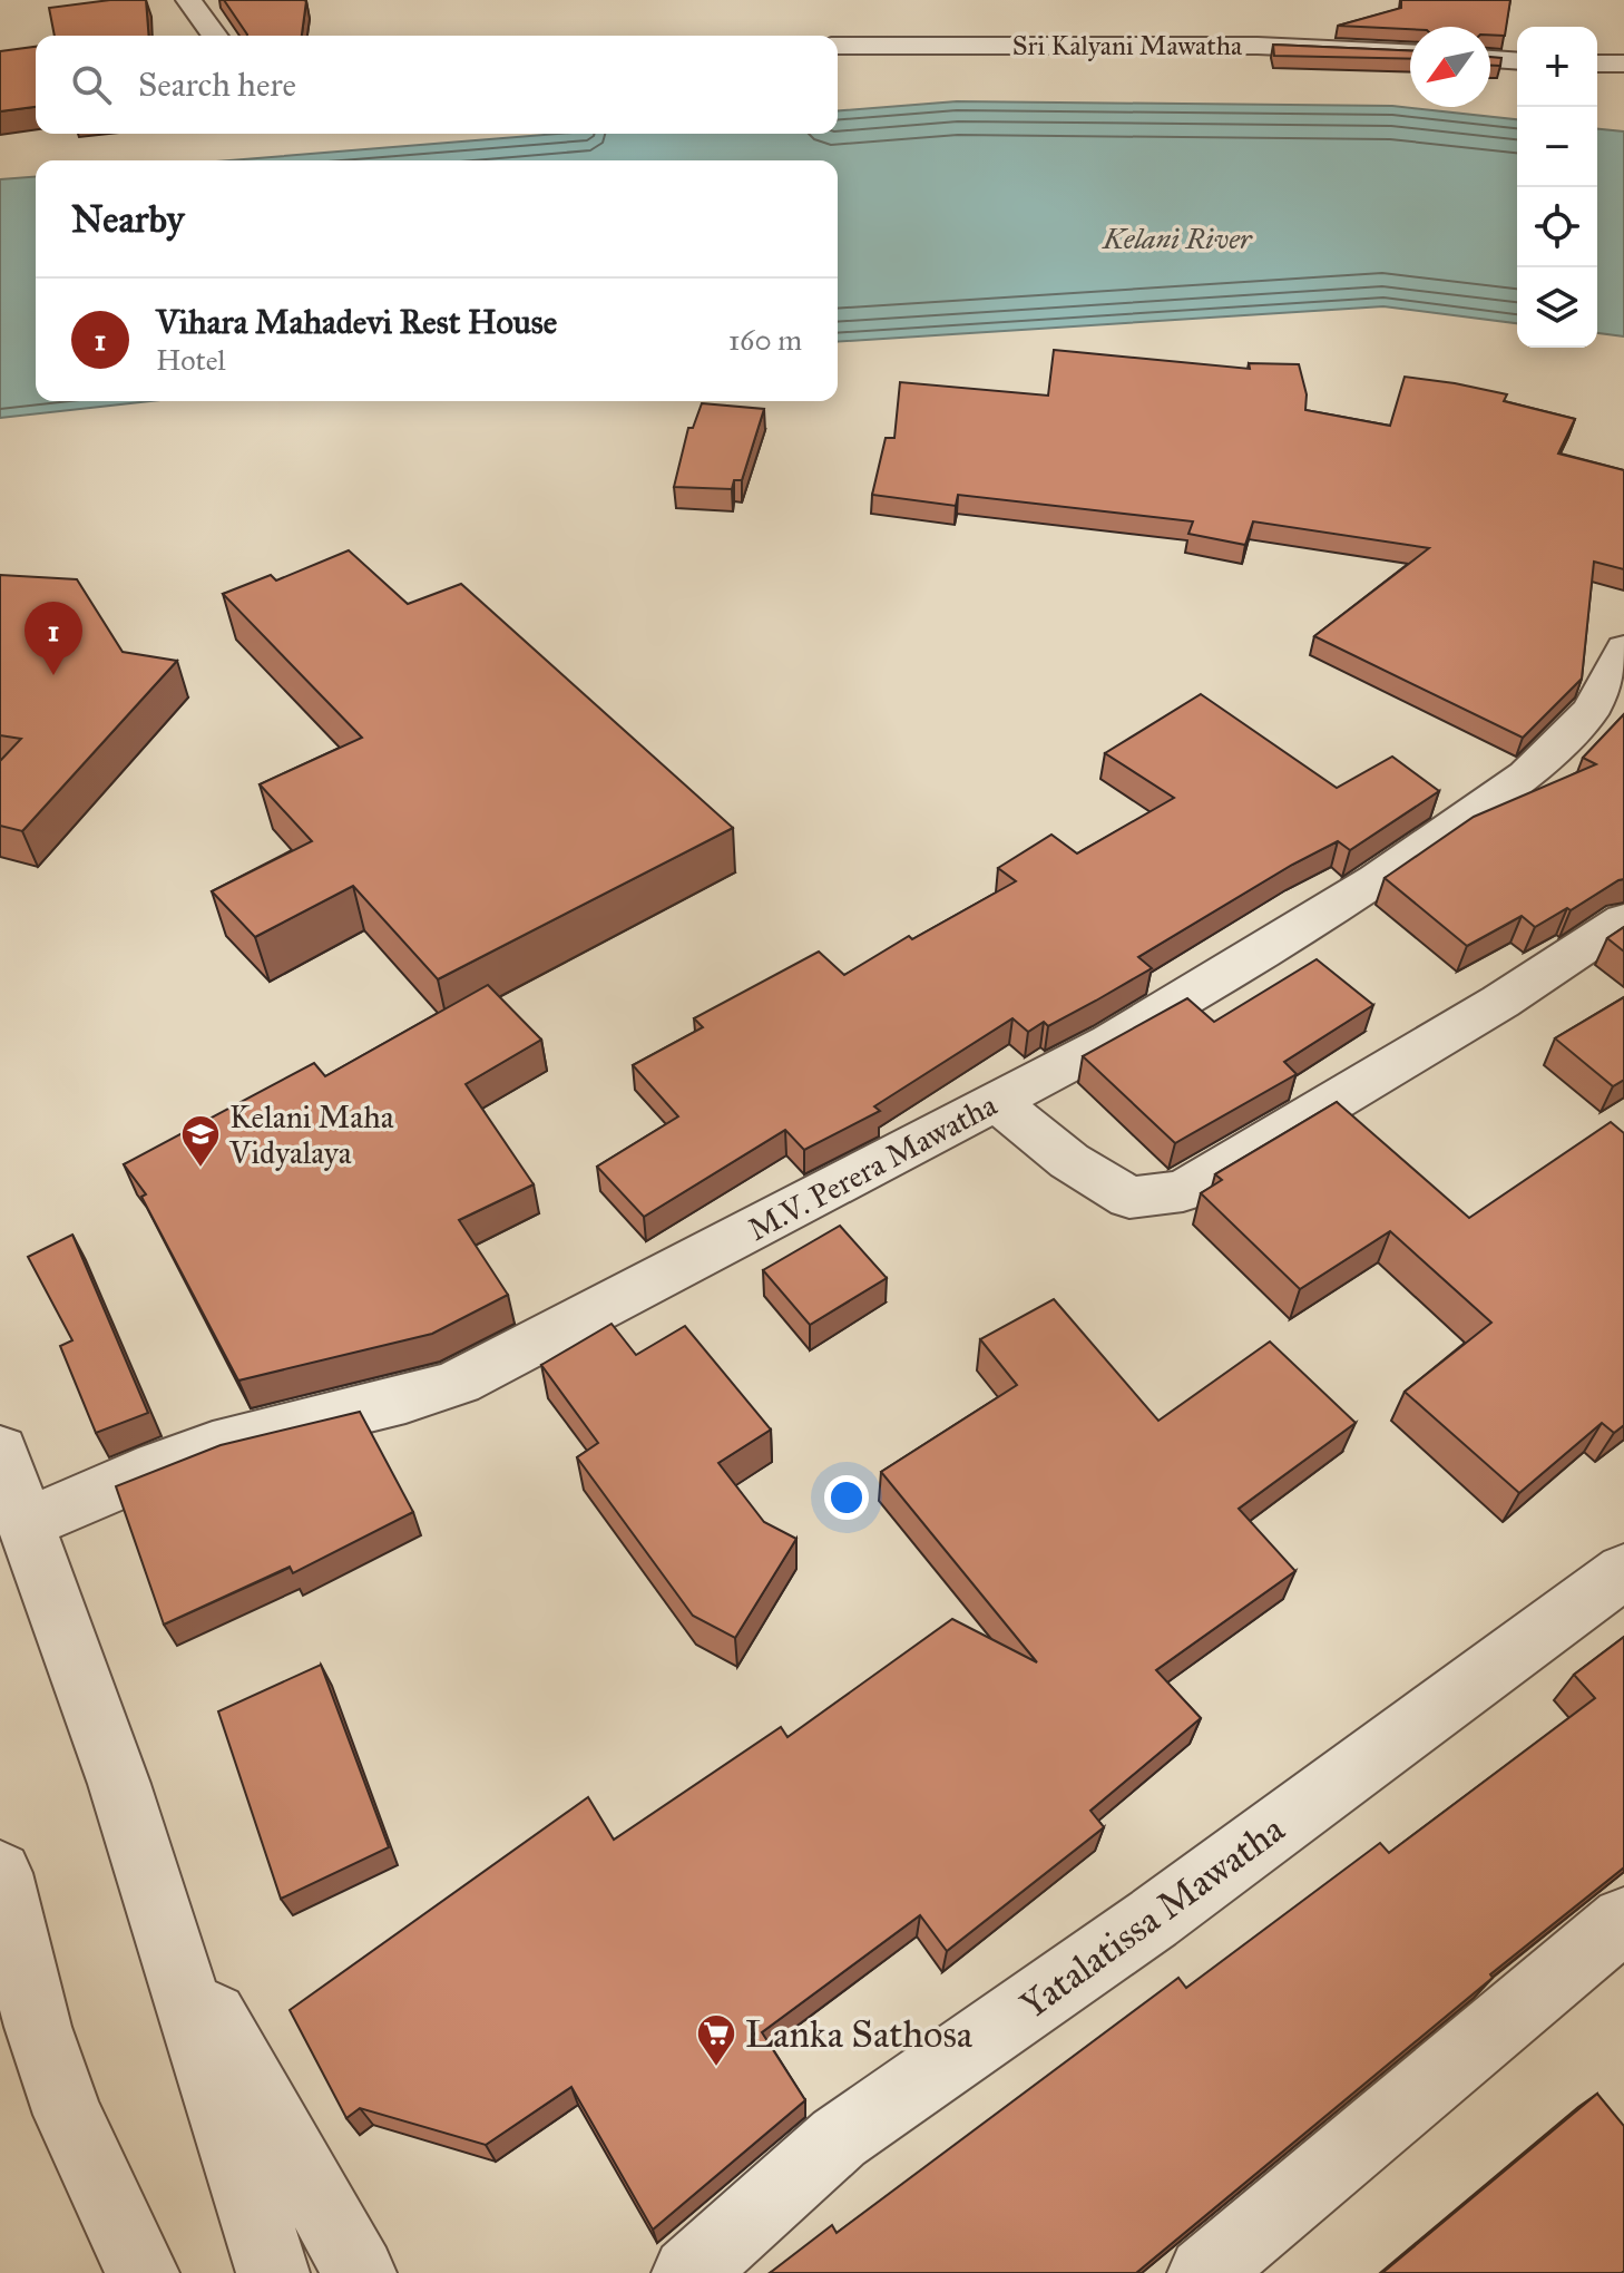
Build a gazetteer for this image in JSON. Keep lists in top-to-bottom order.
{
  "streets": {
    "street": ["Sri Kalyani Mawatha", "M.V. Perera Mawatha", "Yatalatissa Mawatha"]
  },
  "water": ["Kelani River"],
  "places": {
    "school or university": ["Kelani Maha Vidyalaya"],
    "supermarket": ["Lanka Sathosa"]
  },
  "north": "bottom left",
  "page": {
    "map_buttons": ["+", "−"],
    "search": "Search here",
    "heading": "Nearby",
    "list": [
      {
        "mark": "1",
        "name": "Vihara Mahadevi Rest House",
        "note": "Hotel",
        "value": "160 m"
      }
    ],
    "pins": "1"
  }
}
